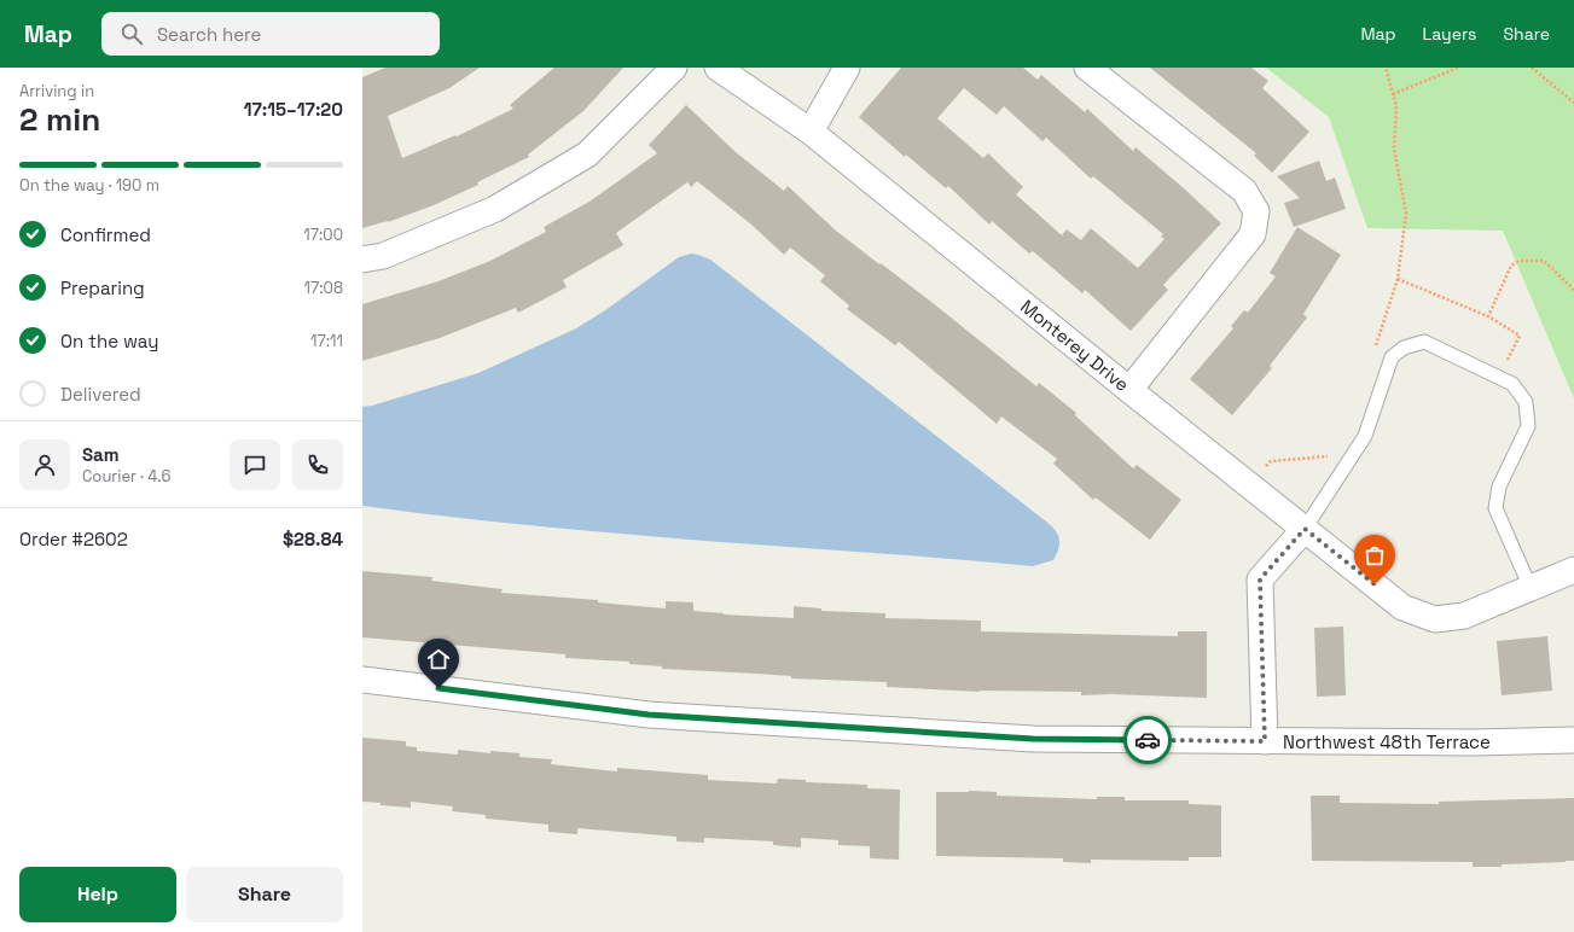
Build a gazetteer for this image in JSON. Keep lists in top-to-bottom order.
{
  "streets": {
    "street": ["Monterey Drive", "Northwest 48th Terrace"]
  },
  "page": {
    "header": "Map",
    "search": "Search here",
    "nav": ["Map", "Layers", "Share"],
    "heading": ["2 min", "Arriving in", "17:15–17:20"],
    "panel": [
      "Sam",
      "Courier · 4.6",
      "Order #2602",
      "$28.84"
    ],
    "bar": "On the way · 190 m",
    "list": [
      ["Confirmed", "17:00"],
      ["Preparing", "17:08"],
      ["On the way", "17:11"],
      "Delivered"
    ],
    "buttons": ["Help", "Share"]
  }
}
